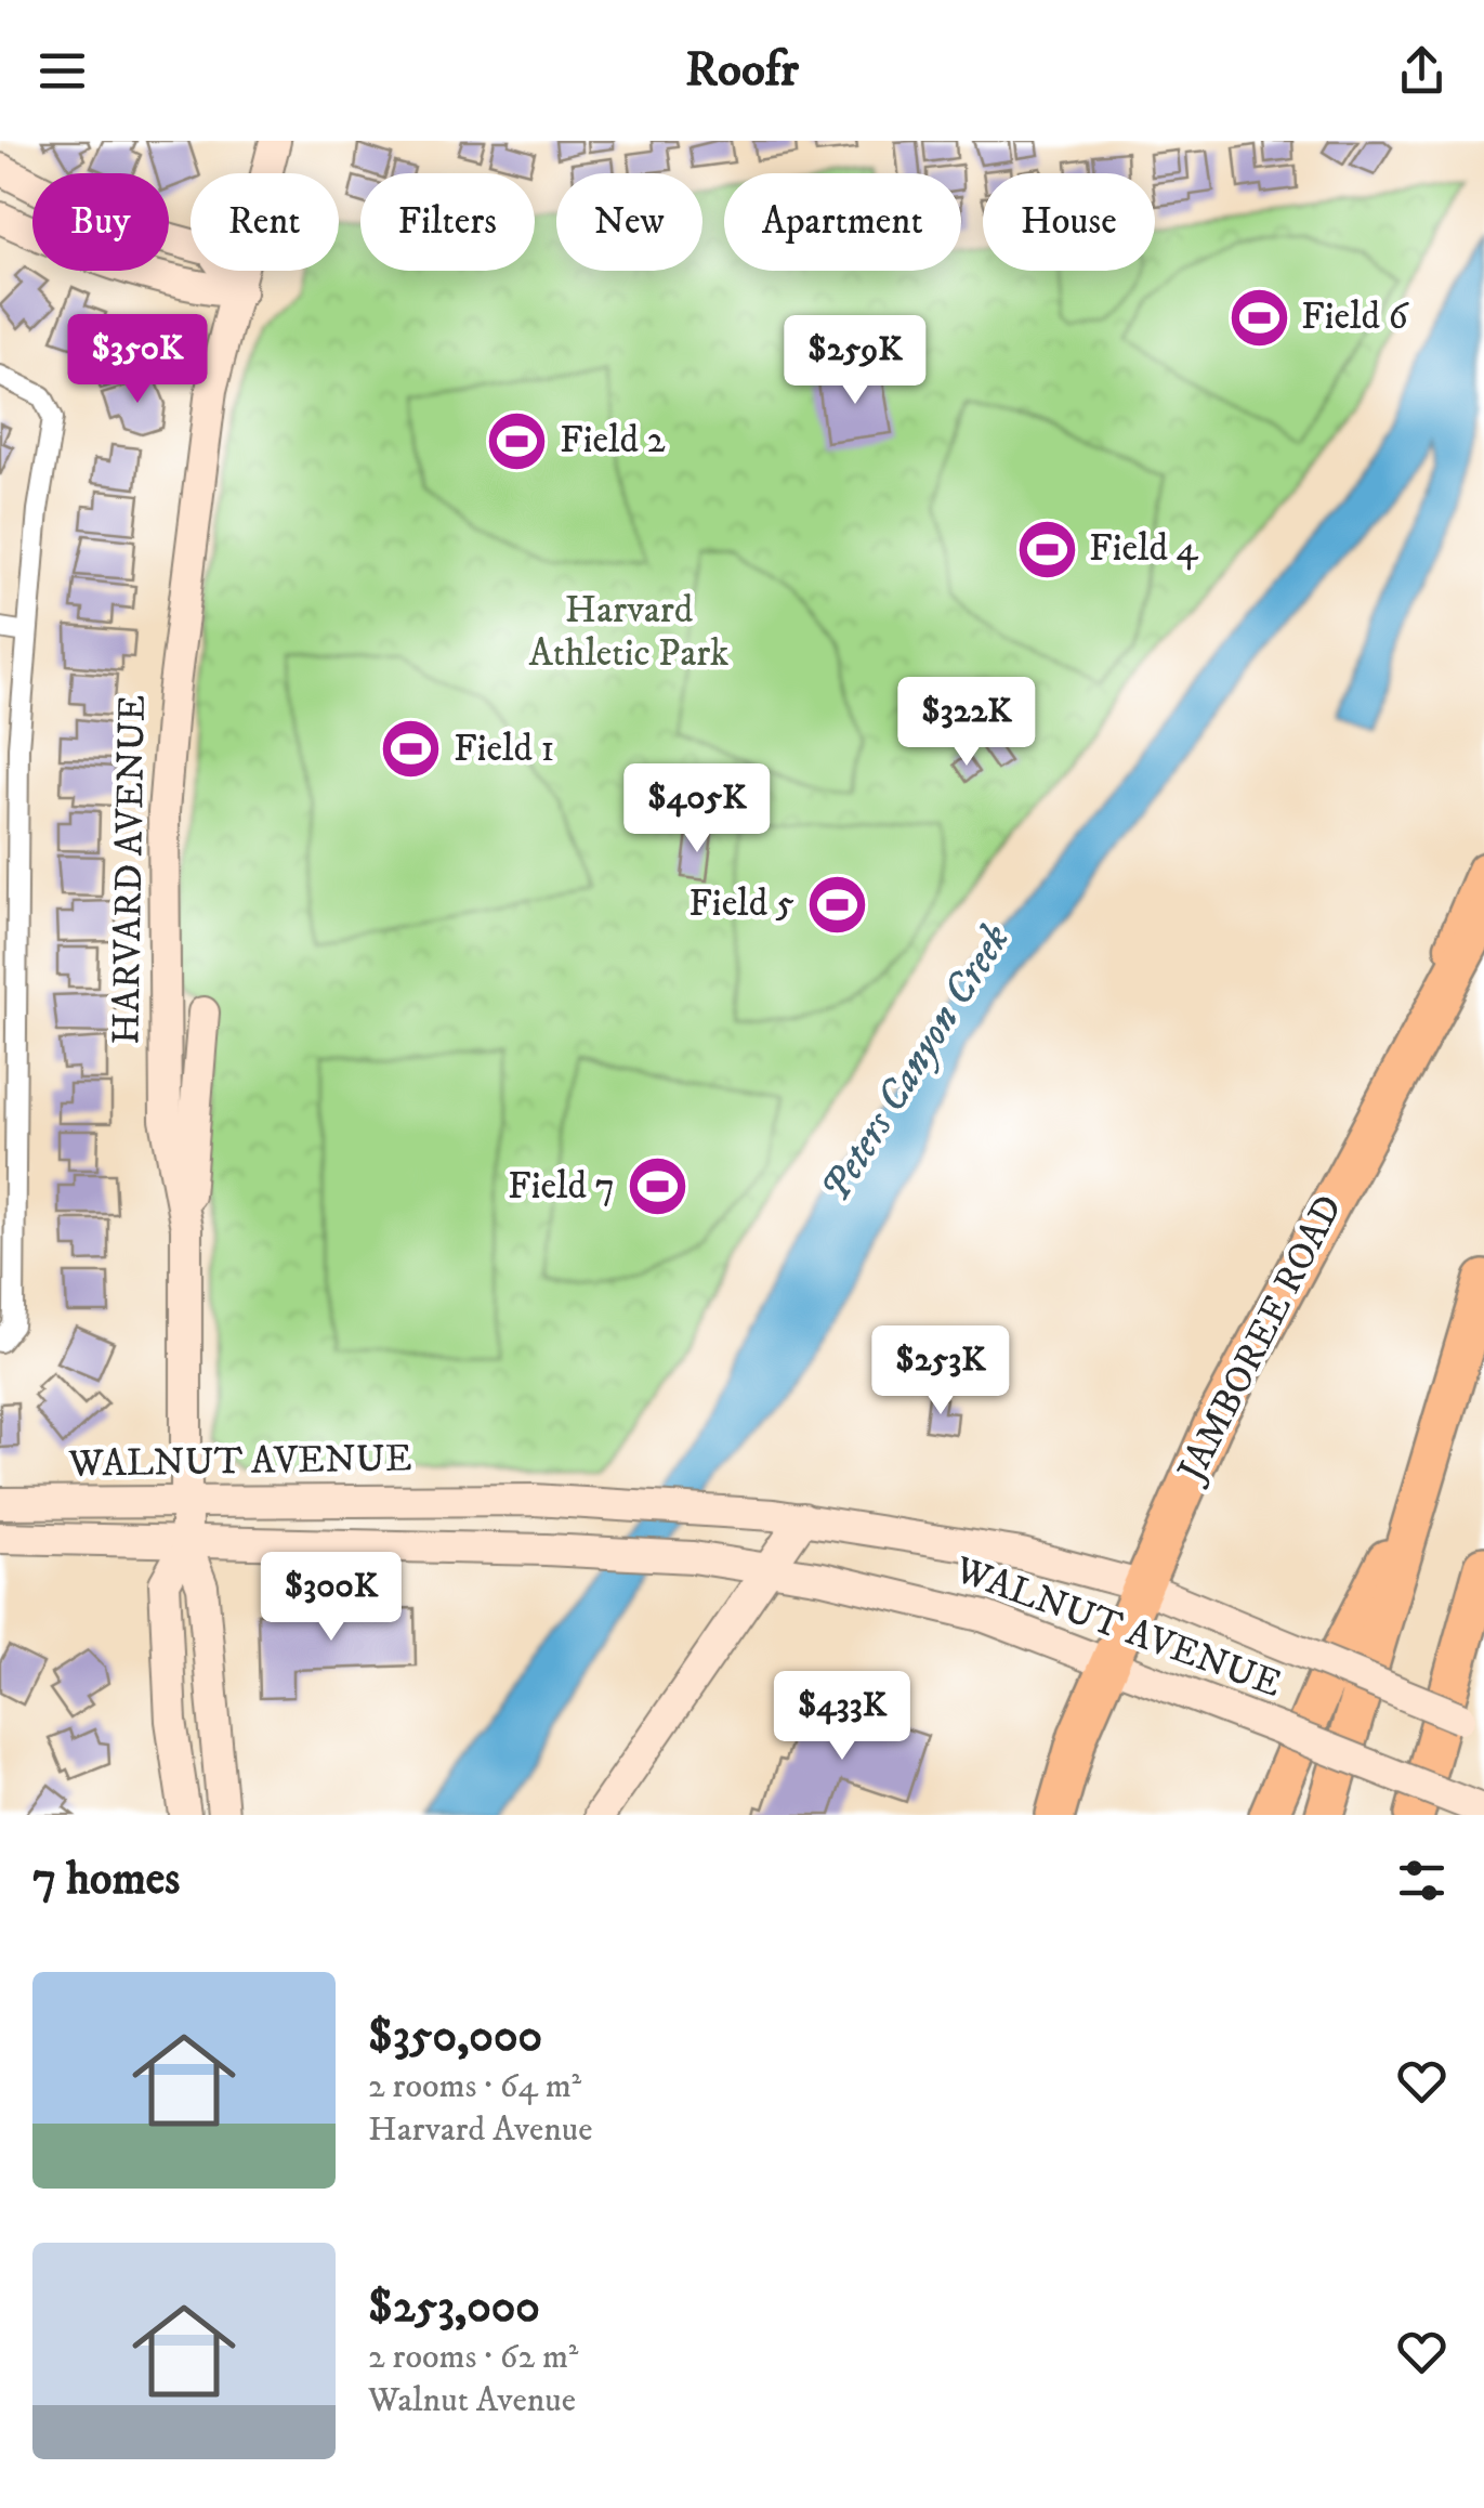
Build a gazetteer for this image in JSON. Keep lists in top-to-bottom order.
{
  "streets": {
    "highway": ["JAMBOREE ROAD"],
    "main road": ["HARVARD AVENUE", "WALNUT AVENUE"]
  },
  "crossings": [
    ["HARVARD AVENUE", "WALNUT AVENUE"],
    ["JAMBOREE ROAD", "WALNUT AVENUE"]
  ],
  "water": ["Peters Canyon Creek"],
  "parks": ["Harvard Athletic Park"],
  "places": {
    "sports": [
      "Field 6",
      "Field 2",
      "Field 4",
      "Field 1",
      "Field 5",
      "Field 7"
    ]
  },
  "page": {
    "header": "Roofr",
    "chip": [
      "Buy",
      "Rent",
      "Filters",
      "New",
      "Apartment",
      "House"
    ],
    "price": [
      "$350K",
      "$259K",
      "$322K",
      "$405K",
      "$253K",
      "$300K",
      "$433K"
    ],
    "heading": "7 homes",
    "list": [
      {
        "name": "$350,000",
        "note": "2 rooms · 64 m² · Harvard Avenue"
      },
      {
        "name": "$253,000",
        "note": "2 rooms · 62 m² · Walnut Avenue"
      }
    ]
  }
}
